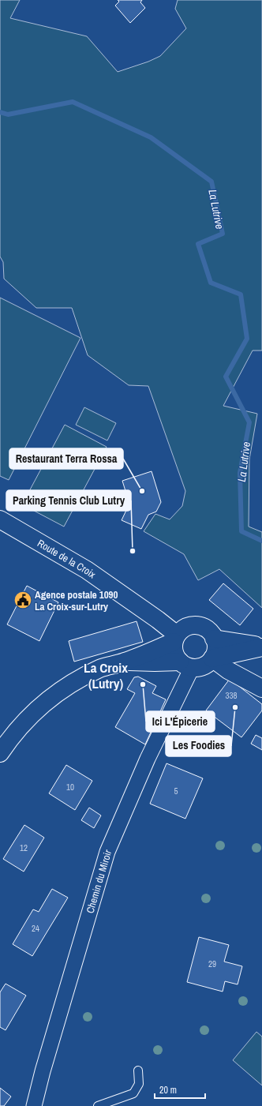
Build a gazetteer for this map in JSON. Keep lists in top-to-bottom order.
{
  "streets": {
    "street": ["Route de la Croix", "Chemin du Miroir"]
  },
  "crossings": [
    ["Route de la Croix", "Chemin du Miroir"]
  ],
  "districts": ["La Croix (Lutry)"],
  "water": ["La Lutrive"],
  "places": {
    "other": [
      "Restaurant Terra Rossa",
      "Parking Tennis Club Lutry",
      "Ici L'Épicerie",
      "Les Foodies"
    ],
    "public building": ["Agence postale 1090 La Croix-sur-Lutry"]
  },
  "house_numbers": [
    "338",
    "10",
    "5",
    "12",
    "24",
    "29"
  ],
  "scale_bar": "20 m"
}
